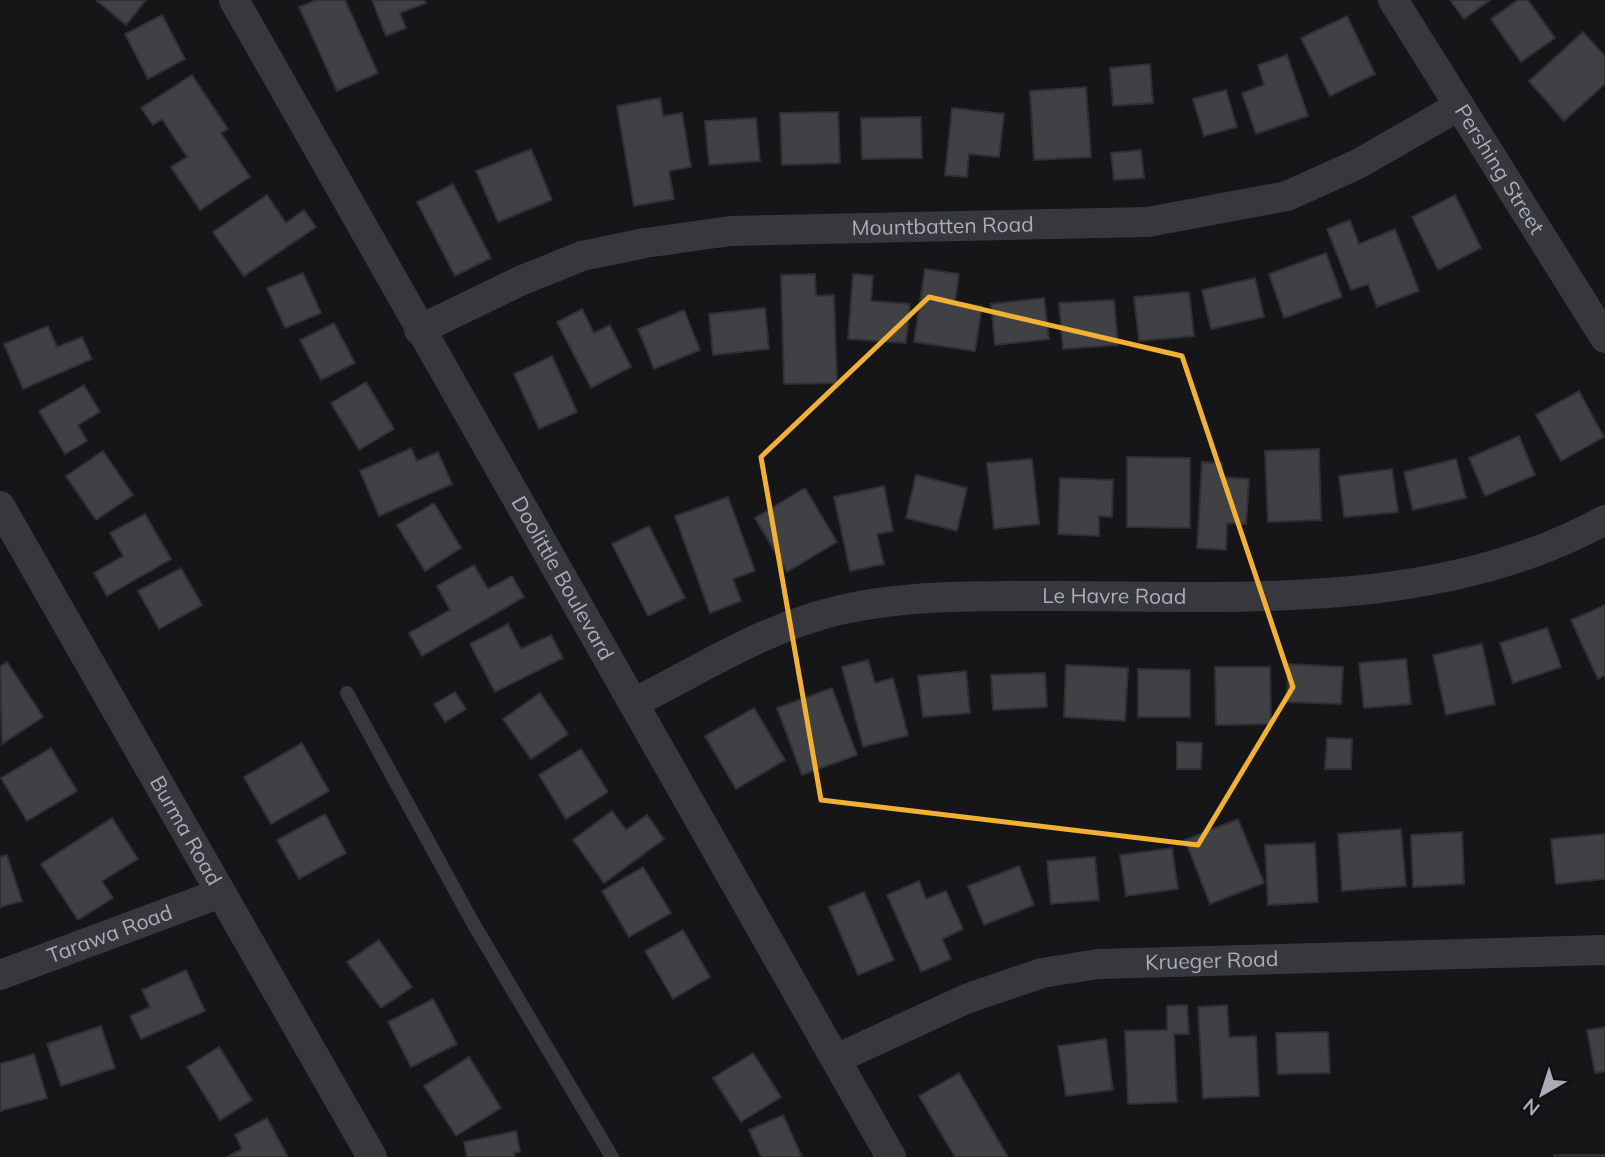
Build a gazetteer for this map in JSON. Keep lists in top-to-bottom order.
{
  "streets": {
    "street": [
      "Pershing Street",
      "Mountbatten Road",
      "Doolittle Boulevard",
      "Le Havre Road",
      "Burma Road",
      "Tarawa Road",
      "Krueger Road"
    ]
  },
  "crossings": [
    ["Pershing Street", "Mountbatten Road"],
    ["Mountbatten Road", "Doolittle Boulevard"],
    ["Doolittle Boulevard", "Le Havre Road"],
    ["Doolittle Boulevard", "Krueger Road"],
    ["Burma Road", "Tarawa Road"]
  ],
  "north": "bottom left"
}
